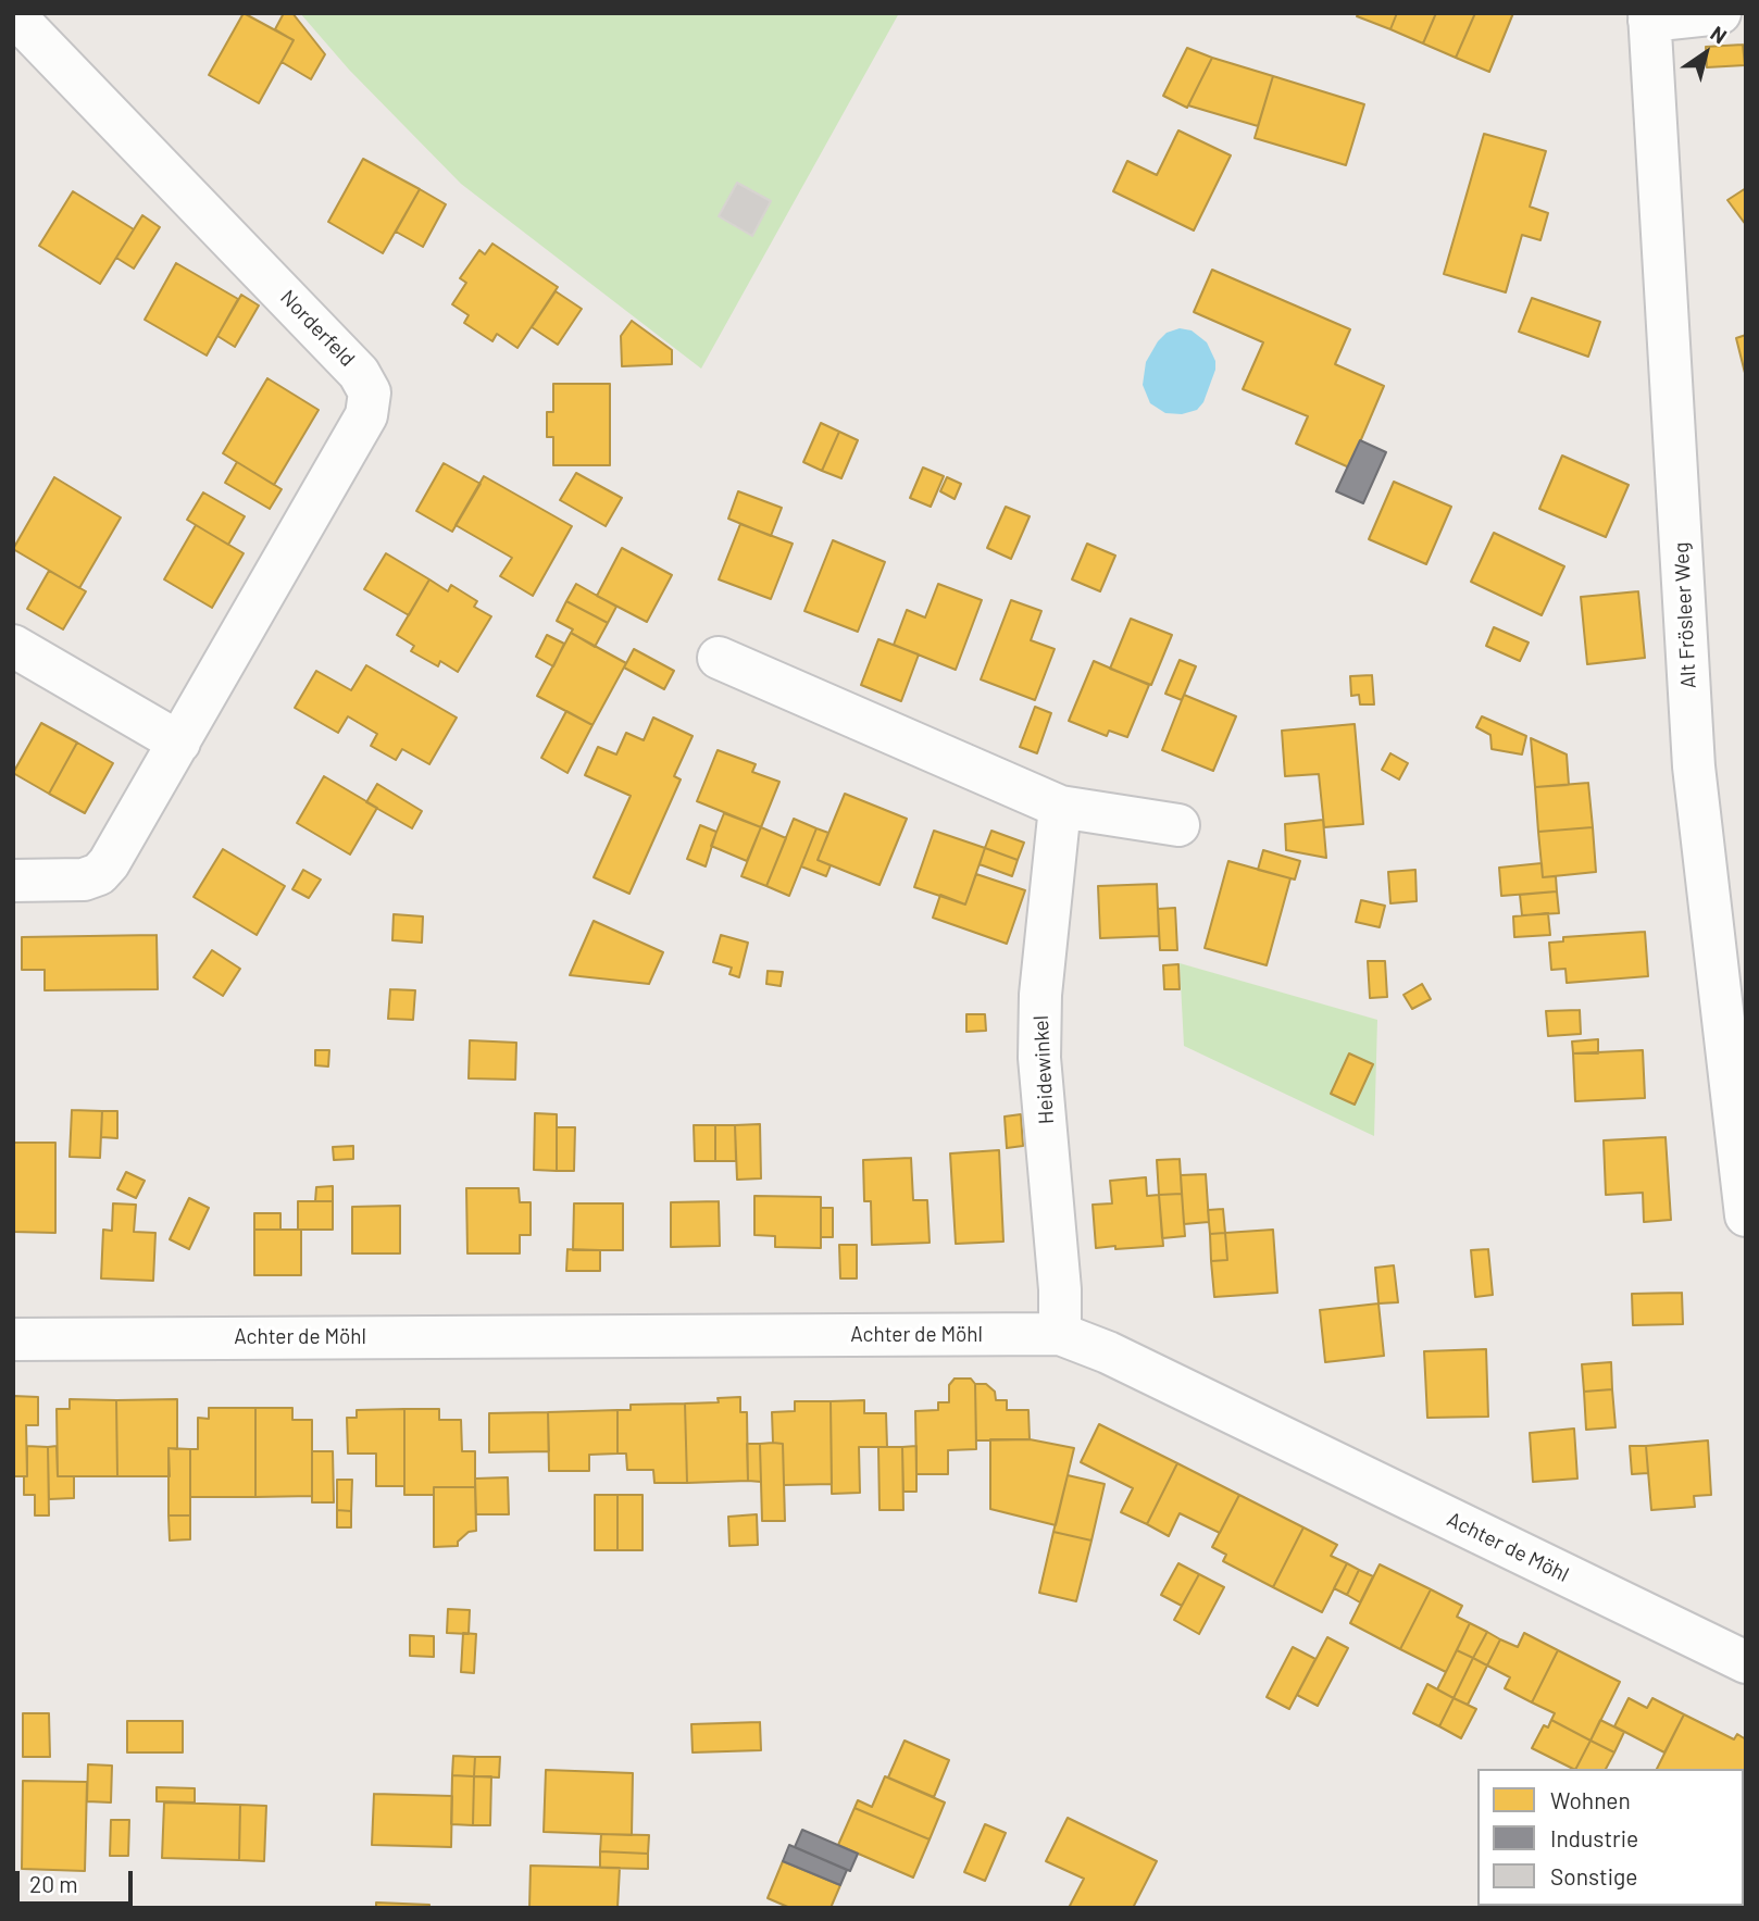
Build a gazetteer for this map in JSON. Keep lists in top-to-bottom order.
{
  "streets": {
    "street": [
      "Norderfeld",
      "Alt Frösleer Weg",
      "Heidewinkel",
      "Achter de Möhl"
    ]
  },
  "crossings": [
    ["Heidewinkel", "Achter de Möhl"]
  ],
  "legend": ["Wohnen", "Industrie", "Sonstige"],
  "scale_bar": "20 m",
  "north": "top right"
}
